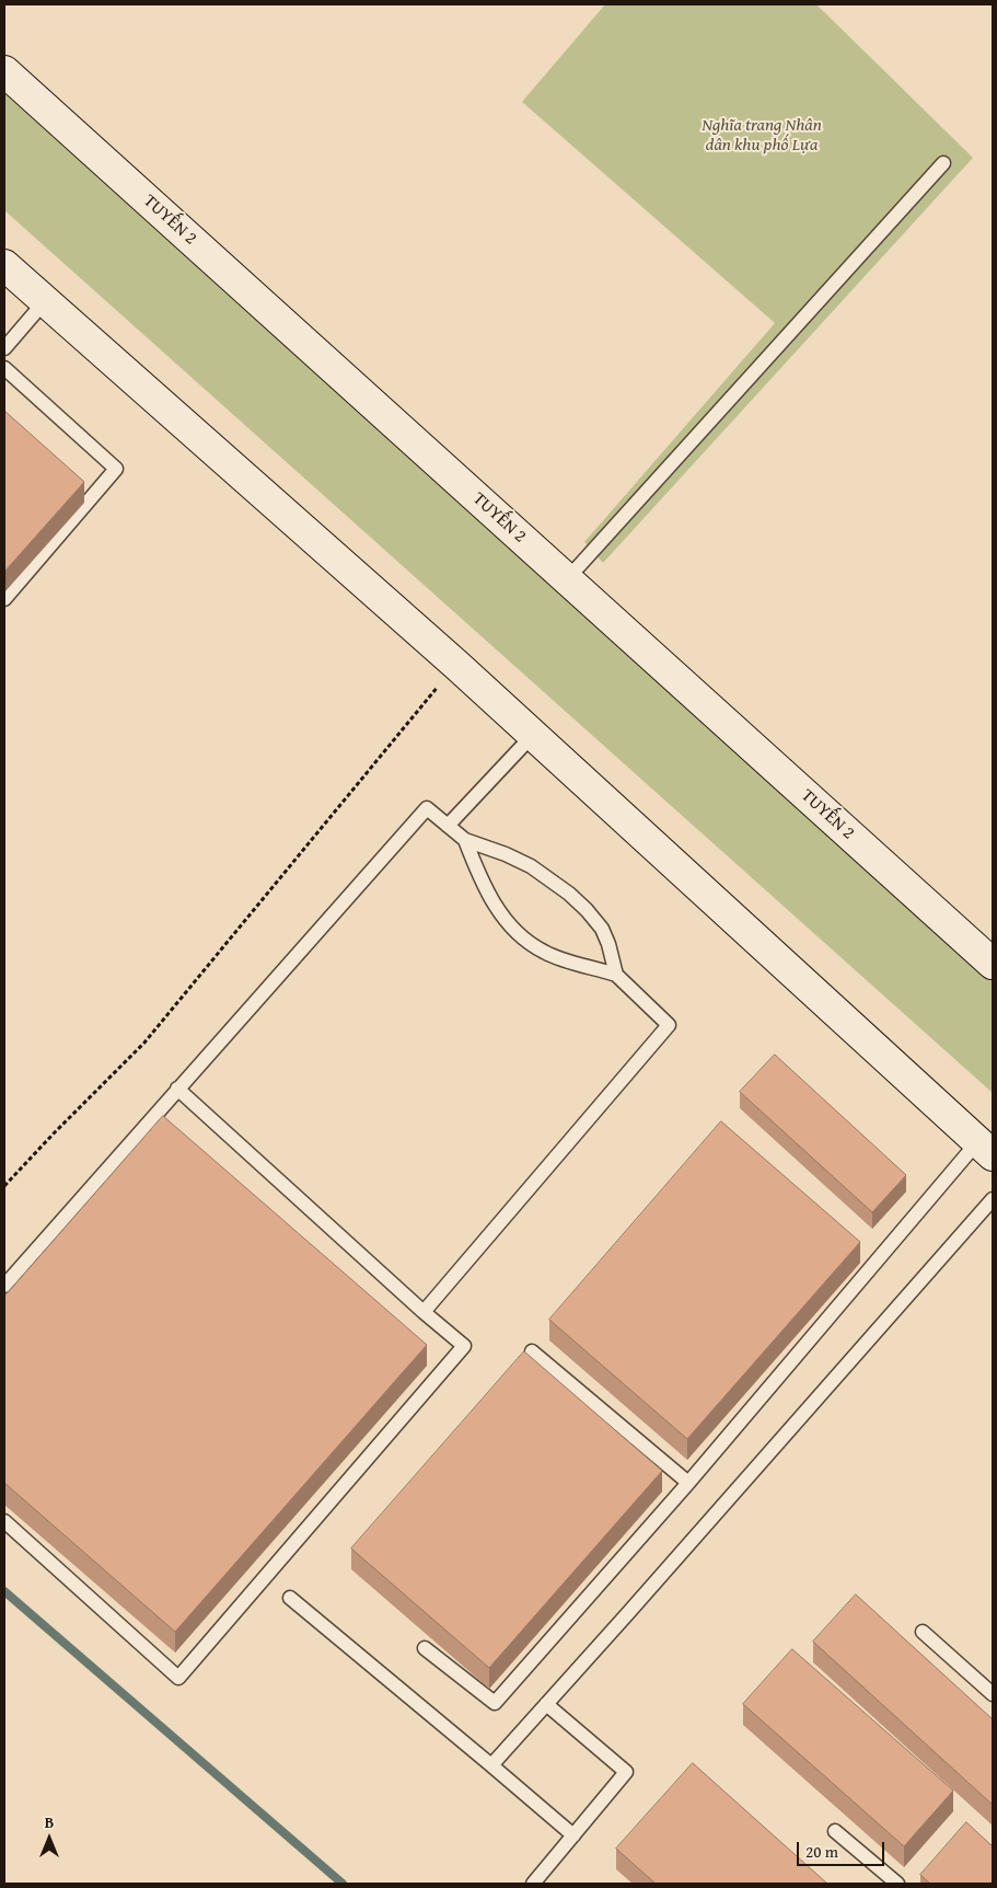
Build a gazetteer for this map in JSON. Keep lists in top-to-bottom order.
{
  "streets": {
    "main road": ["TUYẾN 2"]
  },
  "parks": ["Nghĩa trang Nhân dân khu phố Lựa"],
  "scale_bar": "20 m",
  "north": "top"
}
